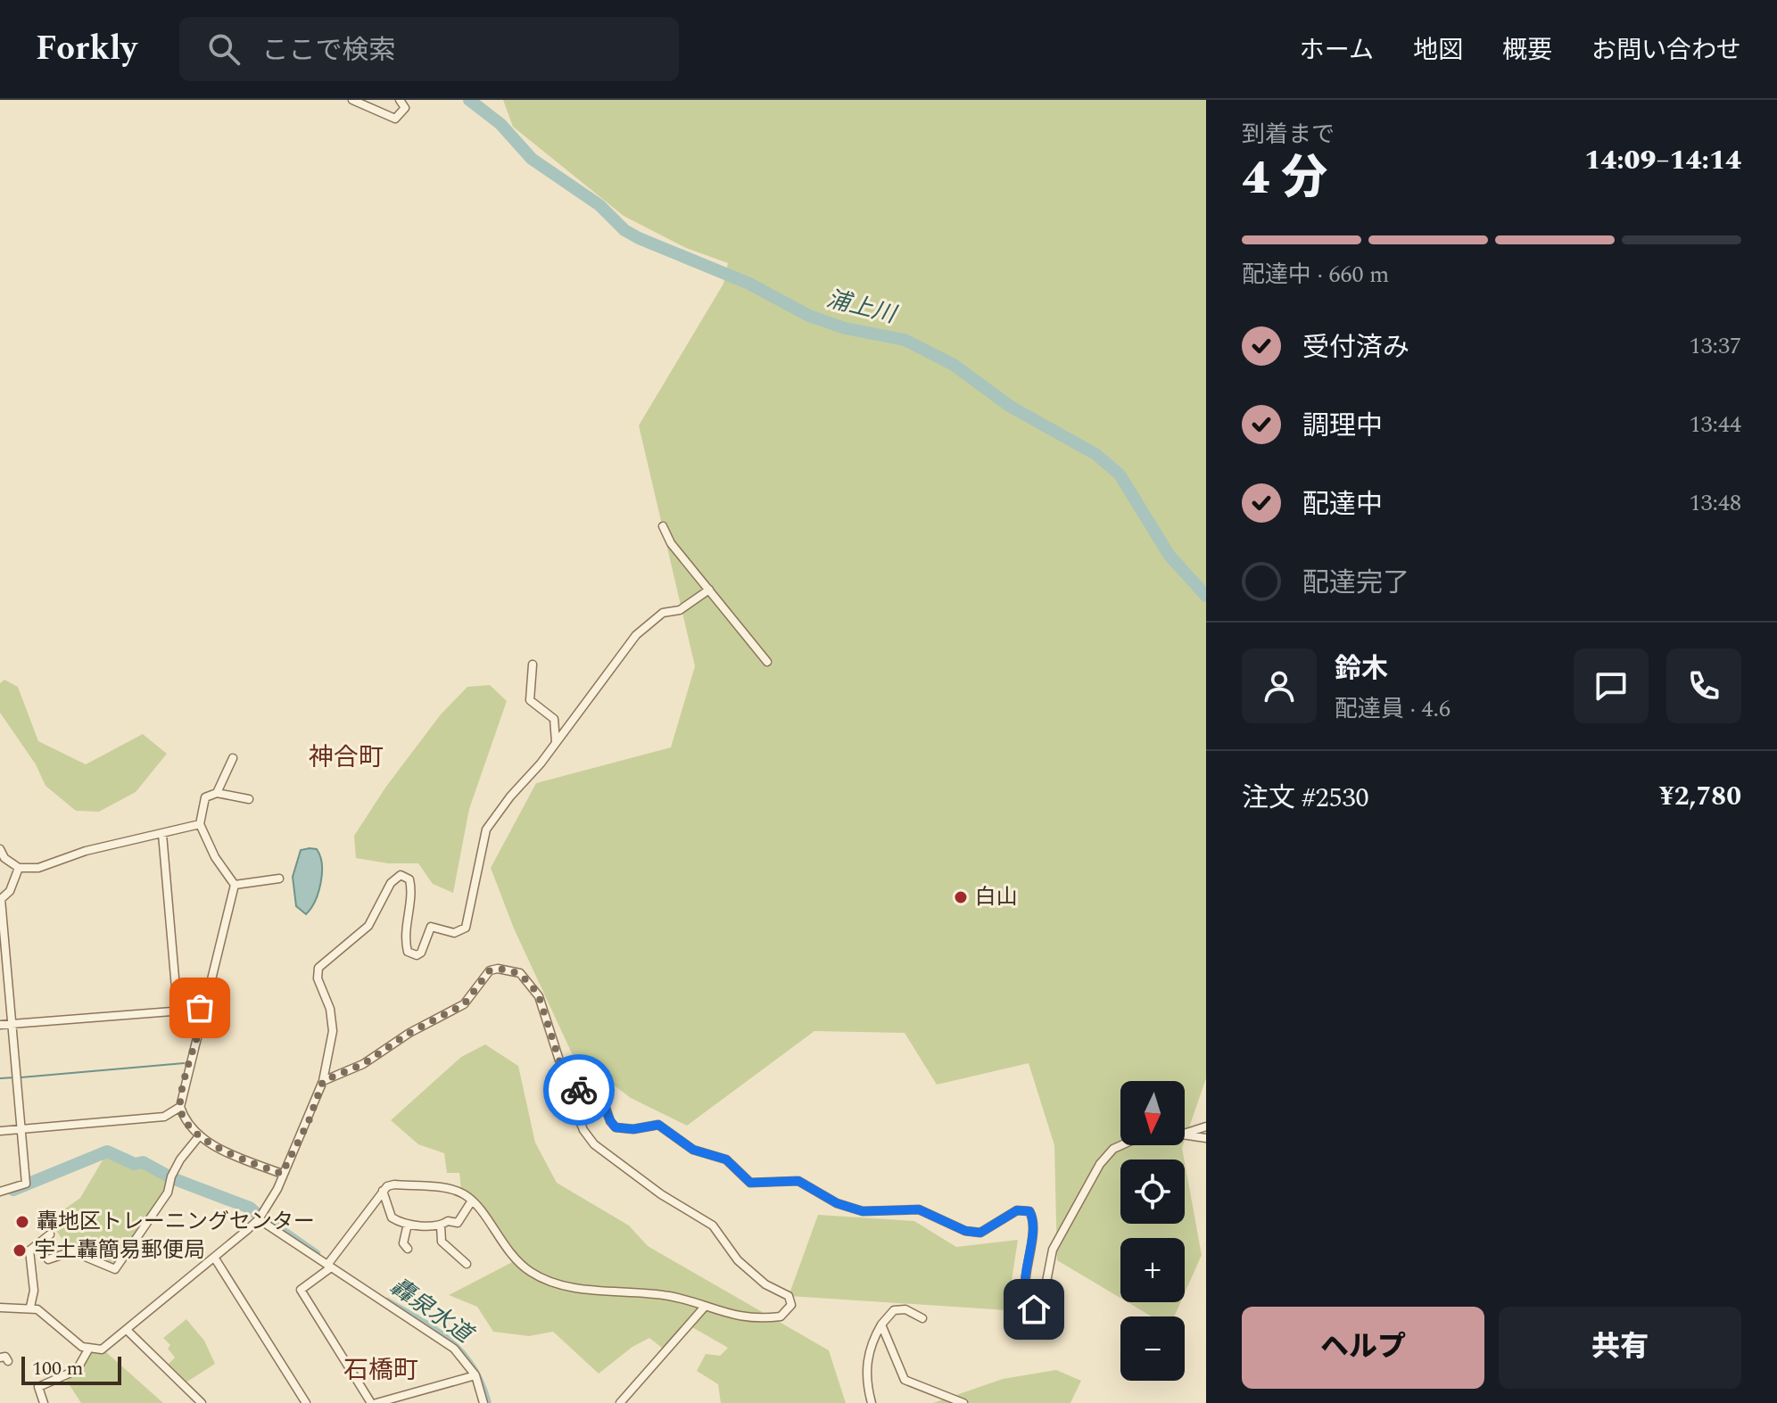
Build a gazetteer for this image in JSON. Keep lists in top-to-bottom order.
{
  "districts": ["神合町", "石橋町"],
  "water": ["浦上川", "轟泉水道"],
  "places": ["白山", "轟地区トレーニングセンター", "宇土轟簡易郵便局"],
  "scale_bar": "100 m",
  "north": "bottom",
  "page": {
    "header": "Forkly",
    "search": "ここで検索",
    "nav": [
      "ホーム",
      "地図",
      "概要",
      "お問い合わせ"
    ],
    "heading": ["4 分", "到着まで", "14:09–14:14"],
    "panel": [
      "鈴木",
      "配達員 · 4.6",
      "注文 #2530",
      "¥2,780"
    ],
    "bar": "配達中 · 660 m",
    "list": [
      ["受付済み", "13:37"],
      ["調理中", "13:44"],
      ["配達中", "13:48"],
      "配達完了"
    ],
    "map_buttons": ["+", "−"],
    "buttons": ["ヘルプ", "共有"],
    "scale": "100 m"
  }
}
